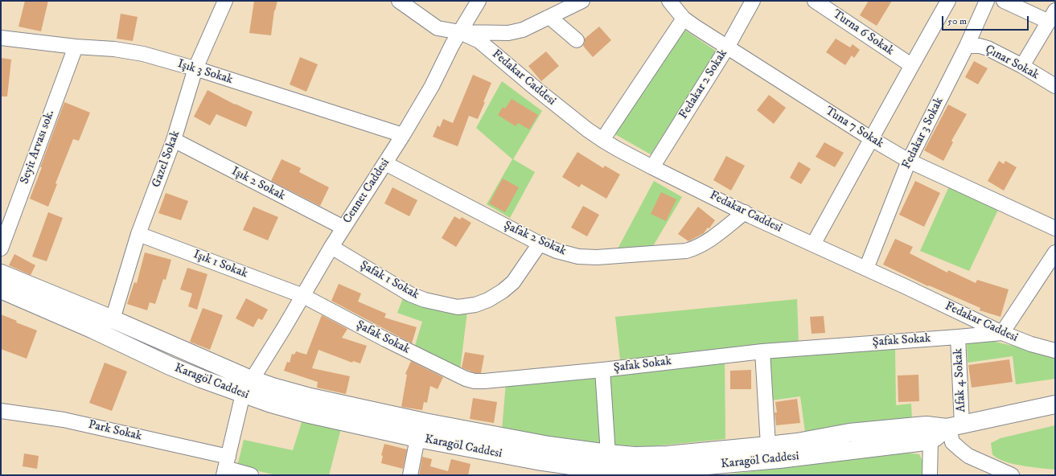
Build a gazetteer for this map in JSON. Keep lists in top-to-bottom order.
{
  "streets": {
    "main road": ["Karagöl Caddesi"],
    "street": [
      "Turna 6 Sokak",
      "Çınar Sokak",
      "Işık 3 Sokak",
      "Fedakar Caddesi",
      "Fedakar 2 Sokak",
      "Tuna 7 Sokak",
      "Fedakar 3 Sokak",
      "Seyit Arvası sok.",
      "Gazel Sokak",
      "Işık 2 Sokak",
      "Cennet Caddesi",
      "Şafak 2 Sokak",
      "Işık 1 Sokak",
      "Şafak 1 Sokak",
      "Şafak Sokak",
      "Afak 4 Sokak",
      "Park Sokak"
    ]
  },
  "crossings": [
    ["Çınar Sokak", "Fedakar 3 Sokak"],
    ["Işık 3 Sokak", "Seyit Arvası sok."],
    ["Işık 3 Sokak", "Gazel Sokak"],
    ["Işık 3 Sokak", "Cennet Caddesi"],
    ["Fedakar Caddesi", "Fedakar 2 Sokak"],
    ["Fedakar Caddesi", "Fedakar 3 Sokak"],
    ["Fedakar Caddesi", "Cennet Caddesi"],
    ["Fedakar Caddesi", "Şafak 2 Sokak"],
    ["Fedakar Caddesi", "Şafak Sokak"],
    ["Fedakar 2 Sokak", "Tuna 7 Sokak"],
    ["Tuna 7 Sokak", "Fedakar 3 Sokak"],
    ["Gazel Sokak", "Işık 2 Sokak"],
    ["Gazel Sokak", "Işık 1 Sokak"],
    ["Işık 2 Sokak", "Cennet Caddesi"],
    ["Cennet Caddesi", "Şafak 2 Sokak"],
    ["Cennet Caddesi", "Işık 1 Sokak"],
    ["Cennet Caddesi", "Şafak 1 Sokak"],
    ["Cennet Caddesi", "Şafak Sokak"],
    ["Cennet Caddesi", "Karagöl Caddesi"],
    ["Cennet Caddesi", "Park Sokak"],
    ["Şafak 2 Sokak", "Şafak 1 Sokak"],
    ["Işık 1 Sokak", "Şafak Sokak"],
    ["Şafak Sokak", "Afak 4 Sokak"],
    ["Afak 4 Sokak", "Karagöl Caddesi"]
  ],
  "scale_bar": "50 m"
}
